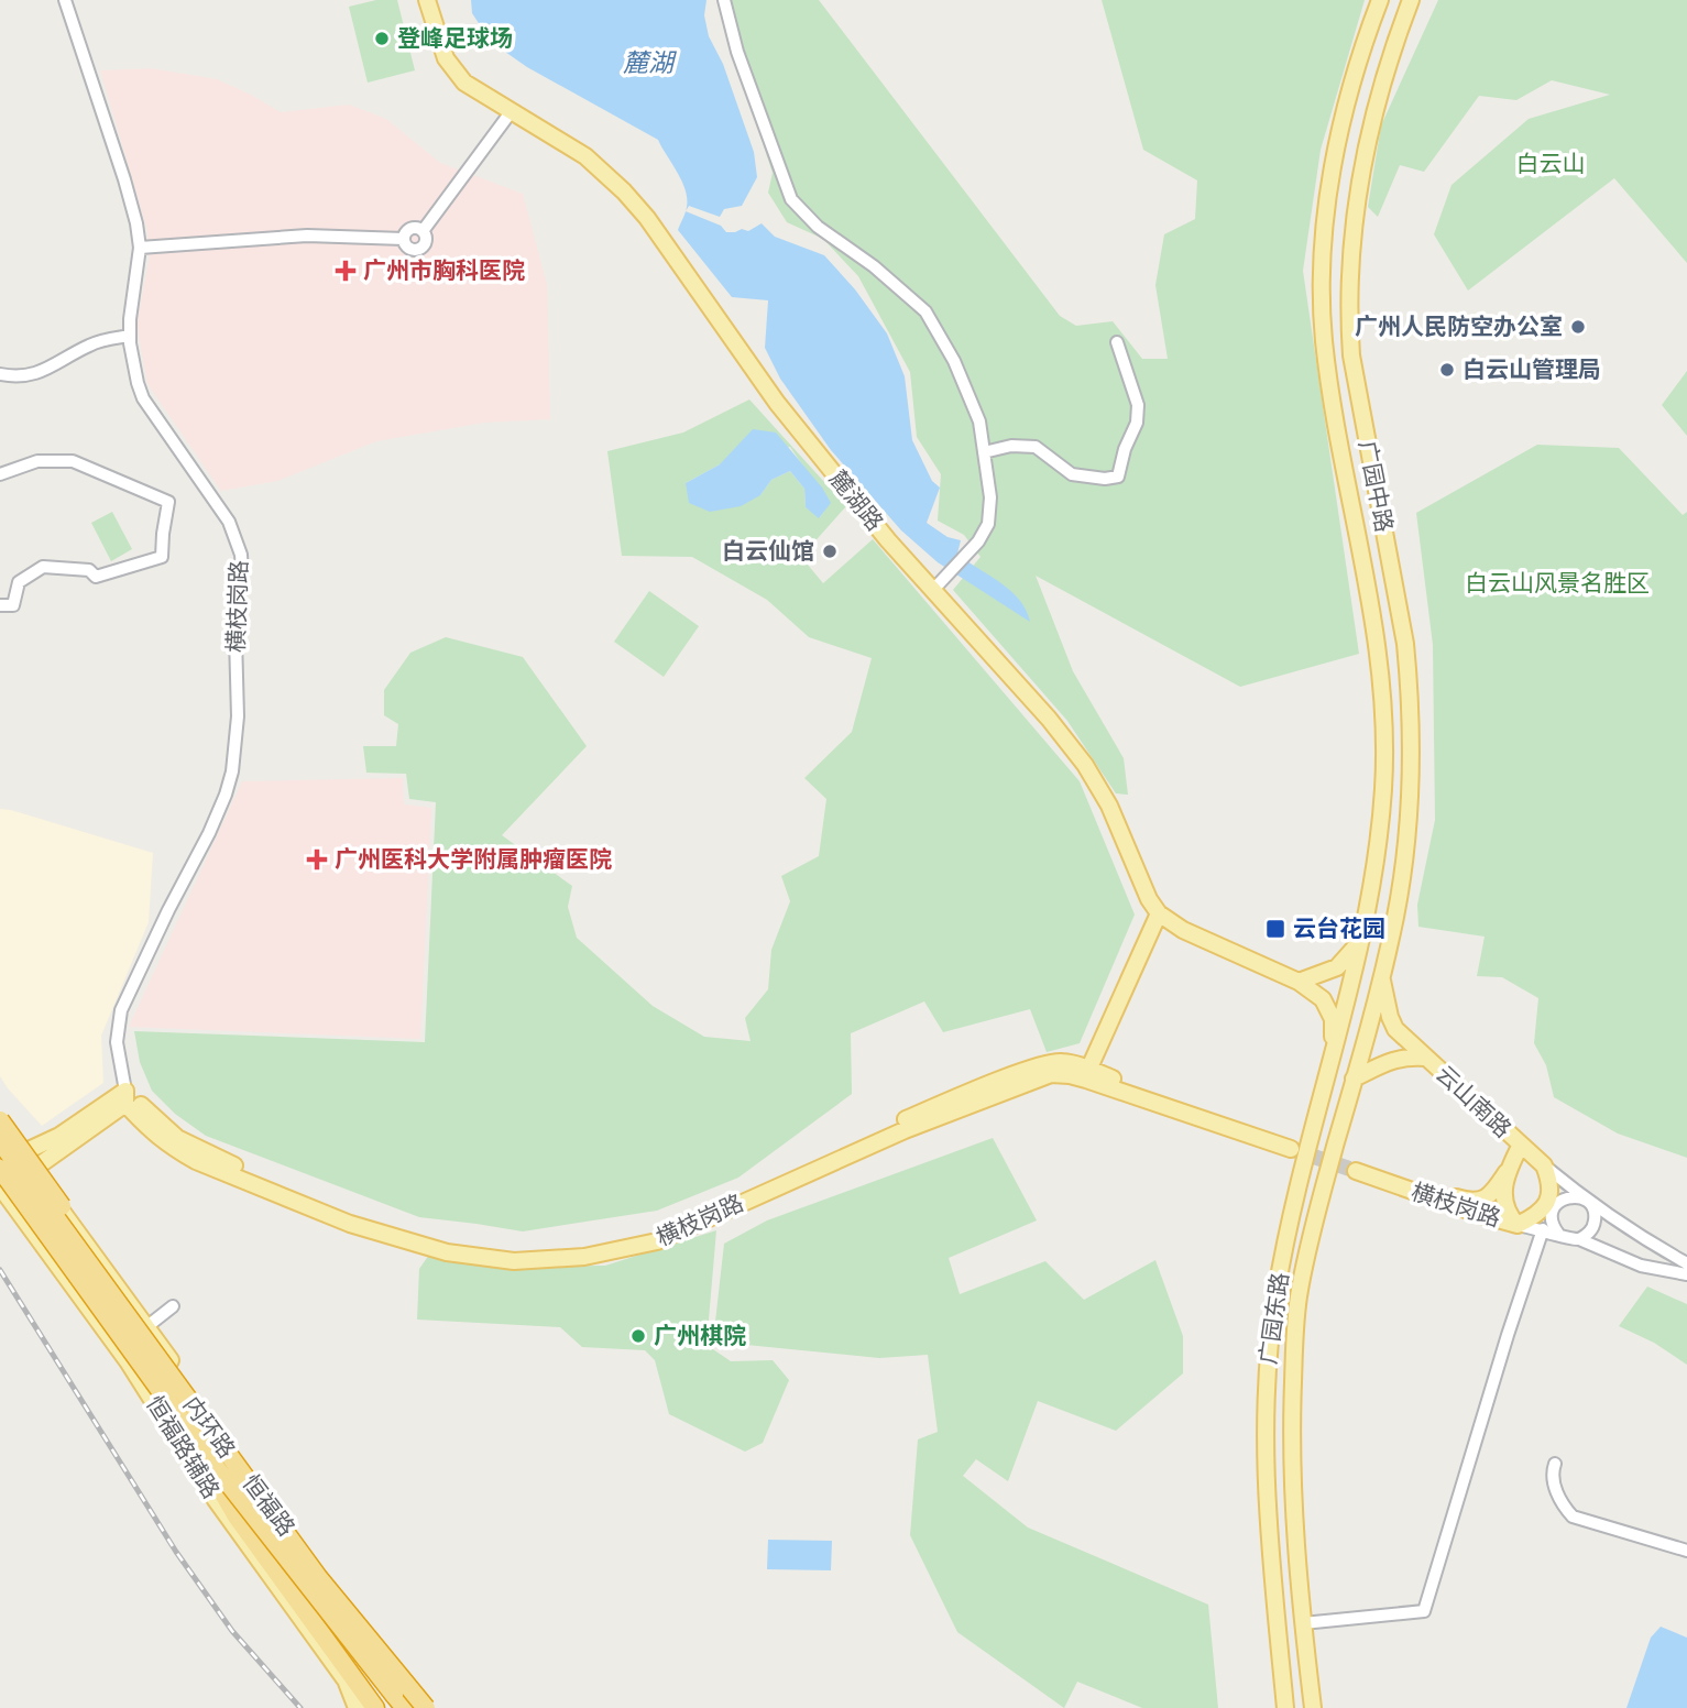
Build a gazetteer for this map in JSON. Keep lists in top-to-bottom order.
{
  "streets": {
    "highway": ["内环路"],
    "main road": [
      "广园中路",
      "麓湖路",
      "横枝岗路",
      "云山南路",
      "广园东路",
      "恒福路辅路",
      "恒福路"
    ]
  },
  "crossings": [
    ["广园中路", "云山南路"],
    ["广园中路", "广园东路"],
    ["麓湖路", "广园东路"],
    ["云山南路", "广园东路"],
    ["内环路", "恒福路辅路"],
    ["内环路", "恒福路"],
    ["恒福路辅路", "恒福路"]
  ],
  "water": ["麓湖"],
  "parks": ["白云山", "白云山风景名胜区"],
  "places": {
    "other": [
      "登峰足球场",
      "广州人民防空办公室",
      "白云山管理局",
      "白云仙馆",
      "广州棋院"
    ],
    "health": ["广州市胸科医院", "广州医科大学附属肿瘤医院"],
    "transit": ["云台花园"]
  }
}
